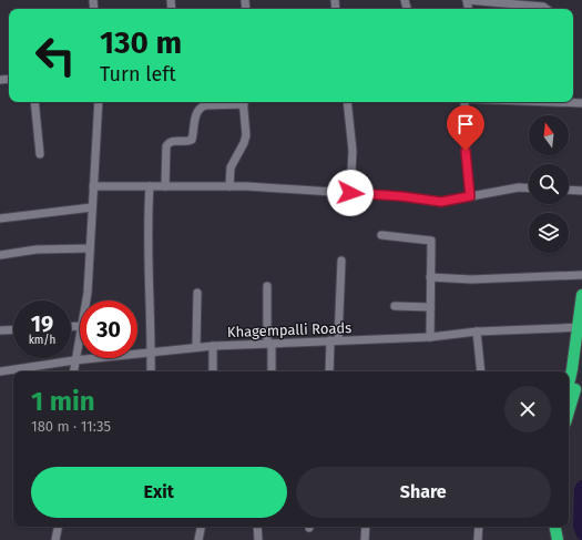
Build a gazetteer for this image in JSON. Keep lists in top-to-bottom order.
{
  "streets": {
    "street": ["Khagempalli Roads"]
  },
  "north": "top",
  "page": {
    "turn": ["130 m", "Turn left"],
    "speed": "19 km/h",
    "limit": "30",
    "heading": ["1 min", "180 m · 11:35"],
    "buttons": ["Exit", "Share"]
  }
}
